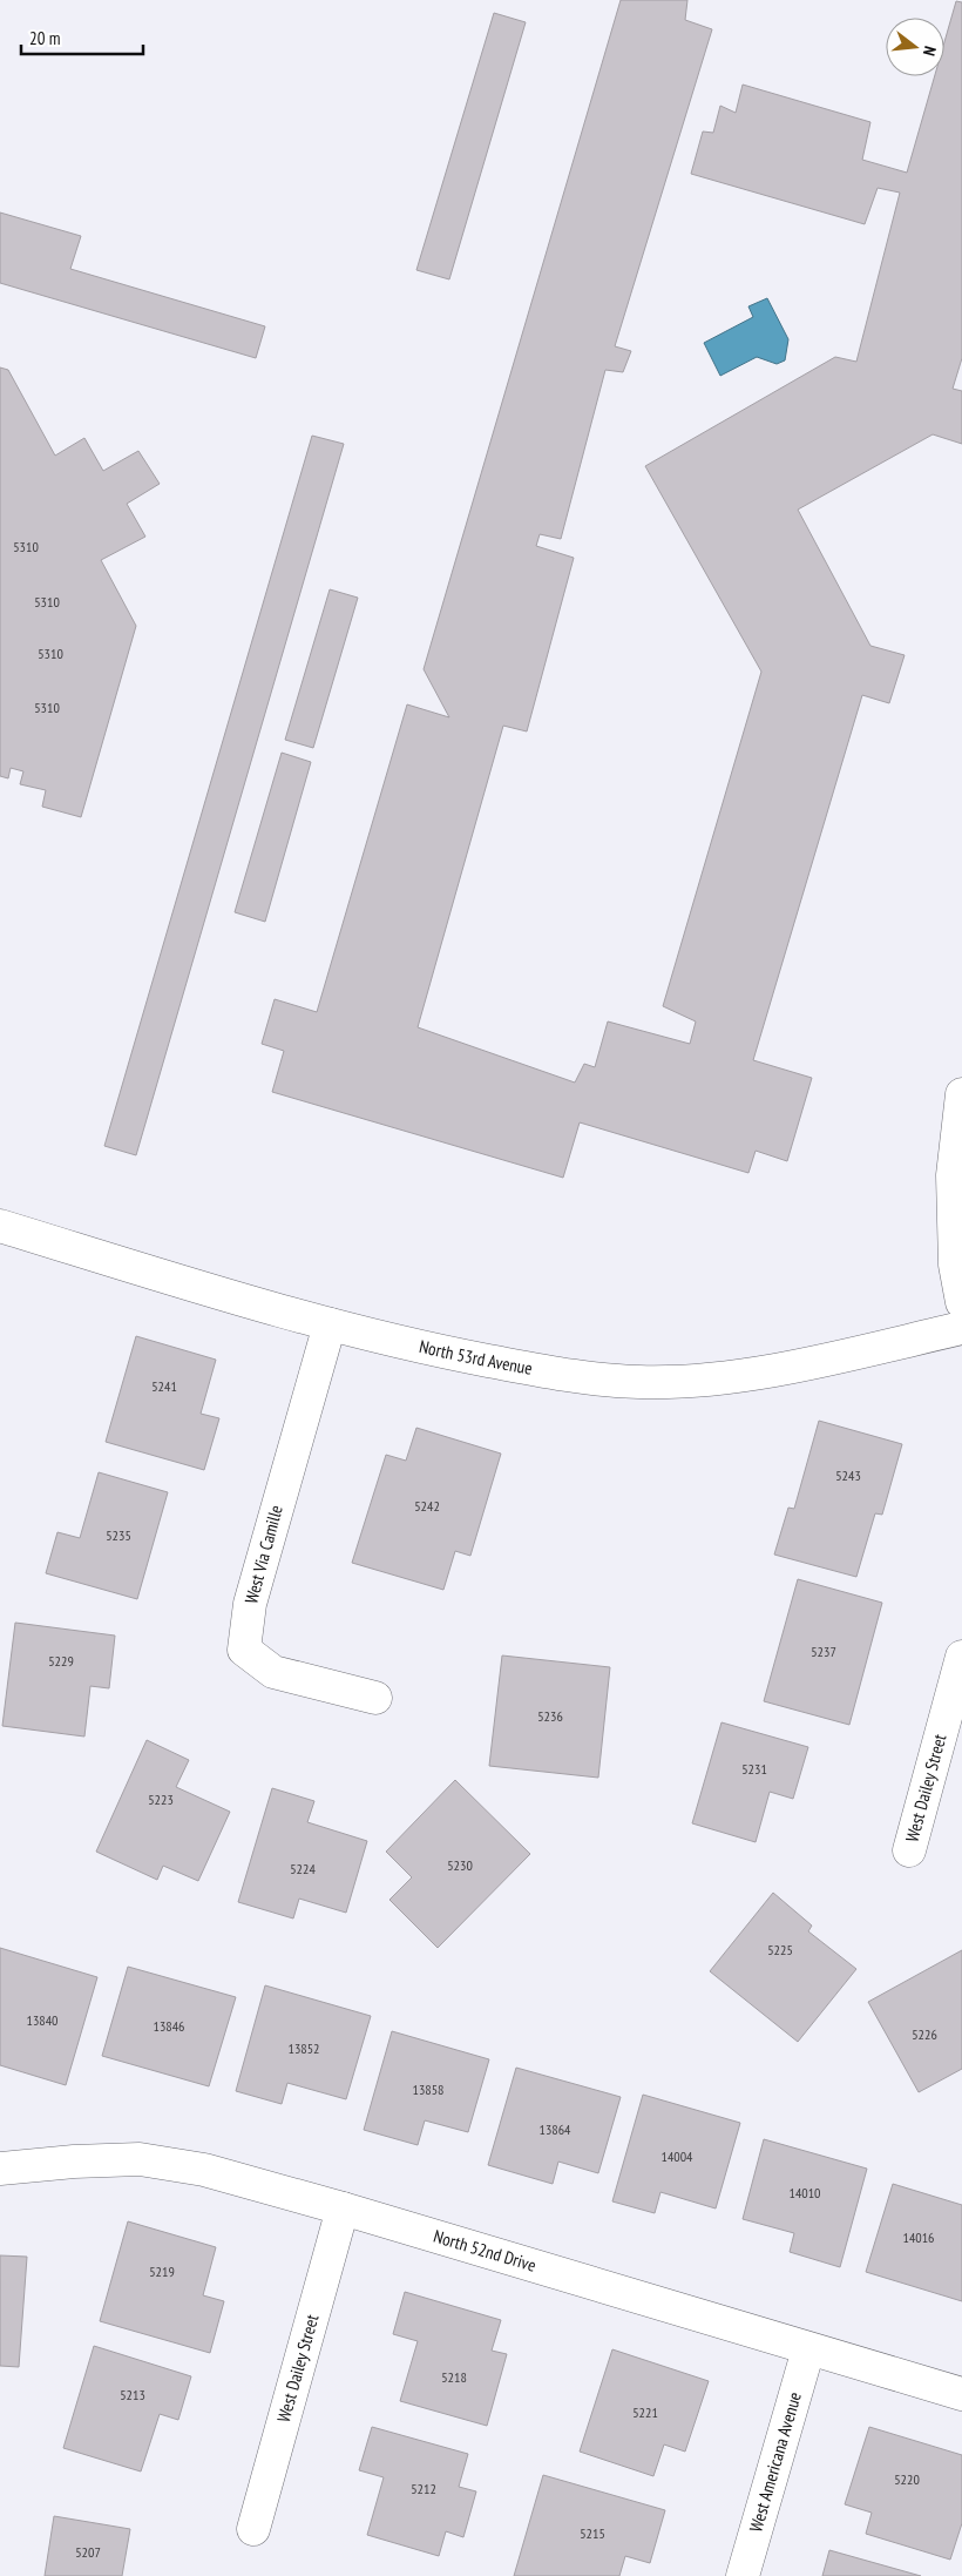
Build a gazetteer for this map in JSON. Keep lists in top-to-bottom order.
{
  "streets": {
    "street": [
      "North 53rd Avenue",
      "West Via Camille",
      "West Dailey Street",
      "North 52nd Drive",
      "West Americana Avenue"
    ]
  },
  "crossings": [
    ["North 53rd Avenue", "West Via Camille"],
    ["West Dailey Street", "North 52nd Drive"],
    ["North 52nd Drive", "West Americana Avenue"]
  ],
  "house_numbers": [
    "5310",
    "5310",
    "5310",
    "5310",
    "5241",
    "5243",
    "5242",
    "5235",
    "5237",
    "5229",
    "5236",
    "5231",
    "5223",
    "5230",
    "5224",
    "5225",
    "13840",
    "13846",
    "5226",
    "13852",
    "13858",
    "13864",
    "14004",
    "14010",
    "14016",
    "5219",
    "5218",
    "5213",
    "5221",
    "5220",
    "5212",
    "5215",
    "5207"
  ],
  "scale_bar": "20 m",
  "north": "right"
}
